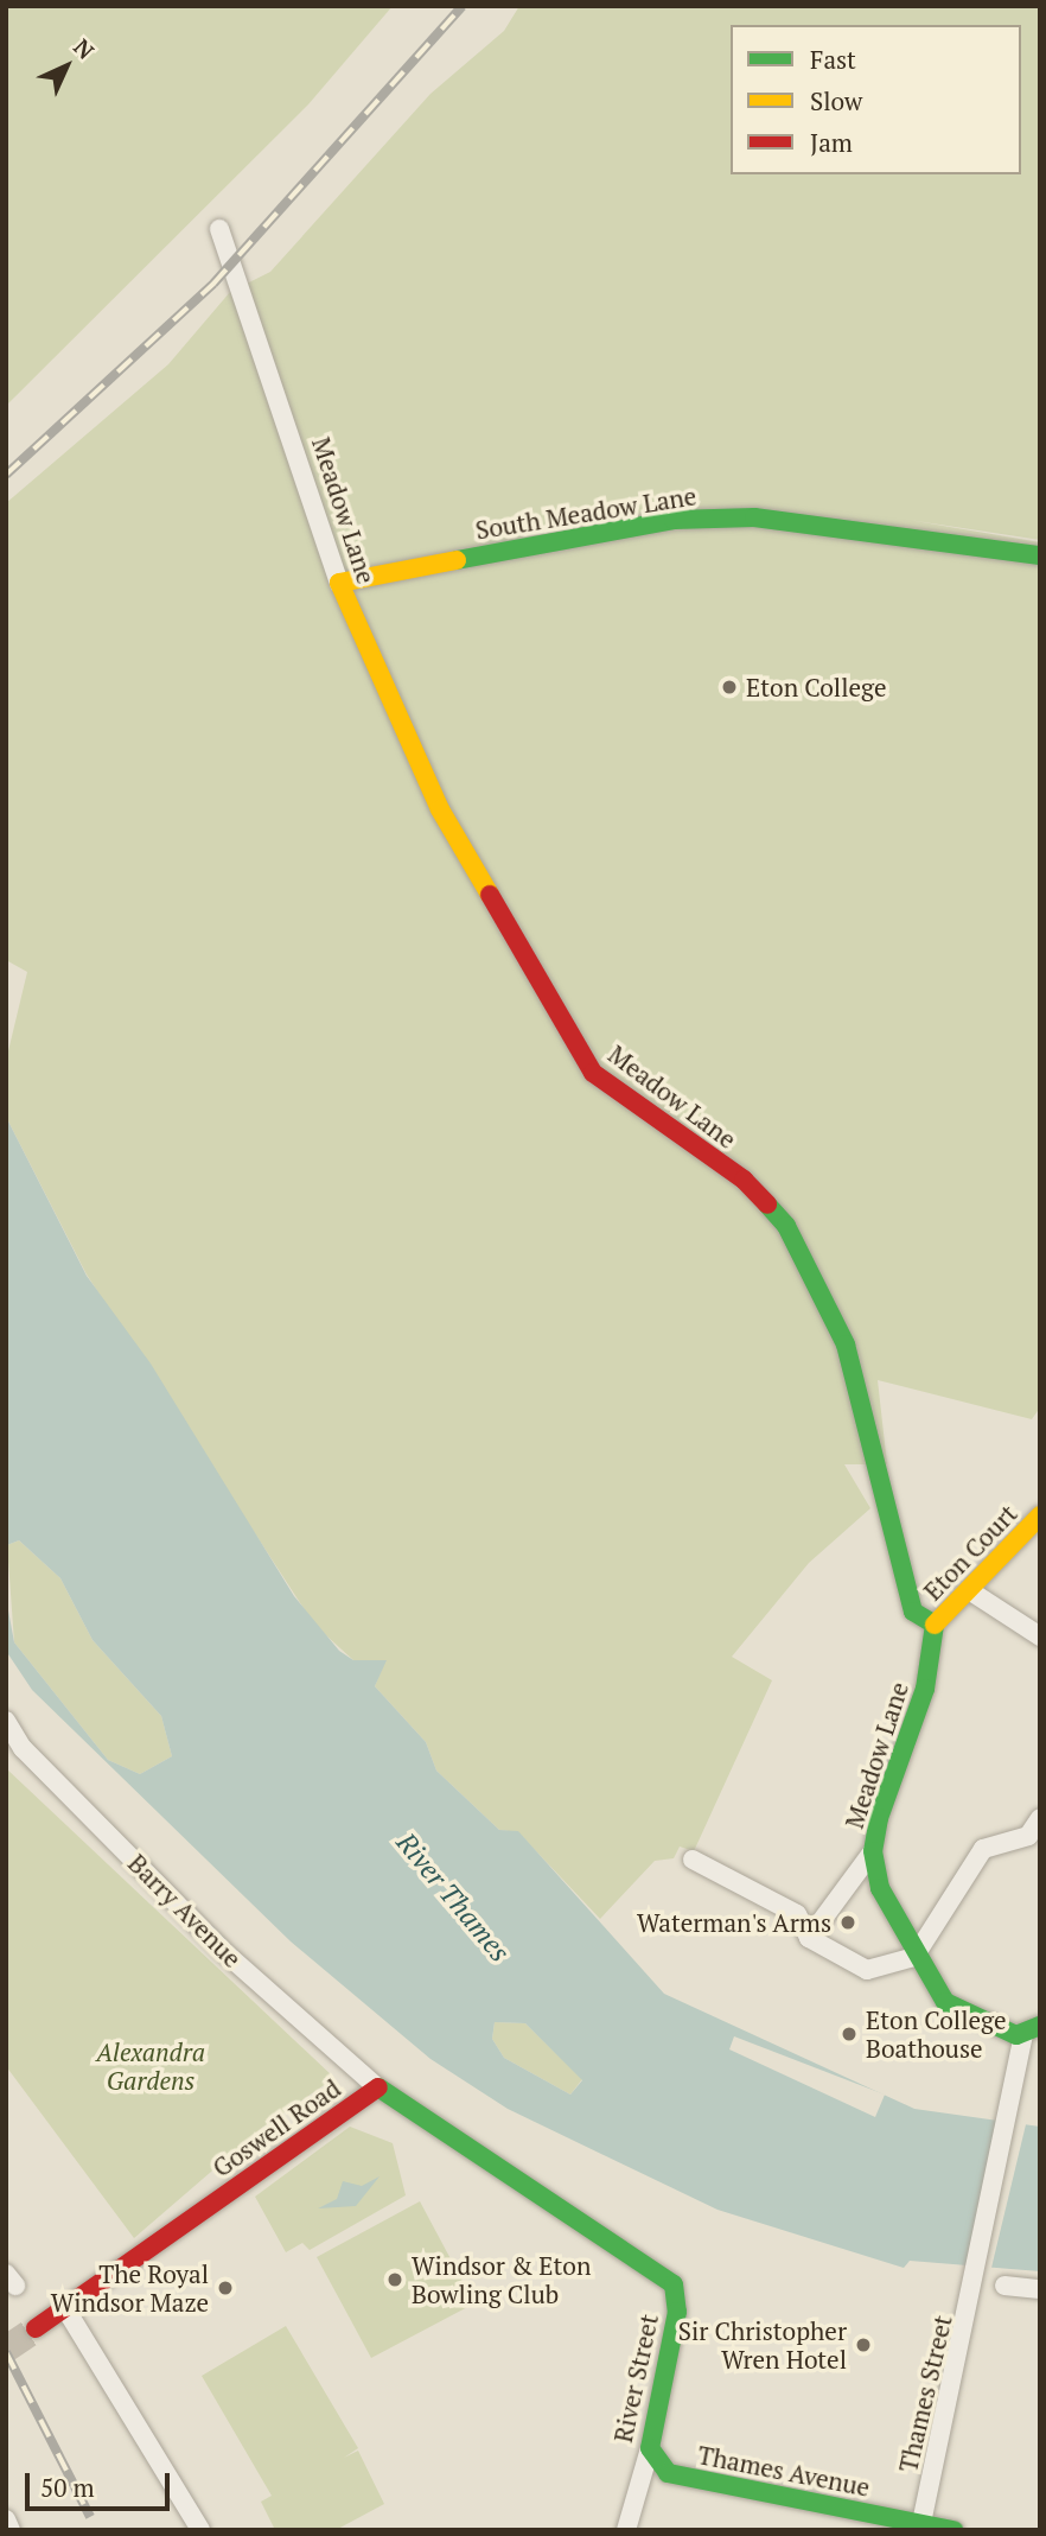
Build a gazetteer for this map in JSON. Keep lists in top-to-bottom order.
{
  "streets": {
    "street": [
      "Meadow Lane",
      "South Meadow Lane",
      "Eton Court",
      "Barry Avenue",
      "Goswell Road",
      "River Street",
      "Thames Street",
      "Thames Avenue"
    ]
  },
  "crossings": [
    ["Meadow Lane", "South Meadow Lane"],
    ["Meadow Lane", "Eton Court"],
    ["Meadow Lane", "Thames Street"],
    ["Barry Avenue", "Goswell Road"],
    ["Goswell Road", "River Street"],
    ["River Street", "Thames Avenue"],
    ["Thames Street", "Thames Avenue"]
  ],
  "water": ["River Thames"],
  "parks": ["Alexandra Gardens"],
  "places": [
    "Eton College",
    "Waterman's Arms",
    "Eton College Boathouse",
    "Windsor & Eton Bowling Club",
    "The Royal Windsor Maze",
    "Sir Christopher Wren Hotel"
  ],
  "legend": ["Fast", "Slow", "Jam"],
  "scale_bar": "50 m",
  "north": "top right"
}
